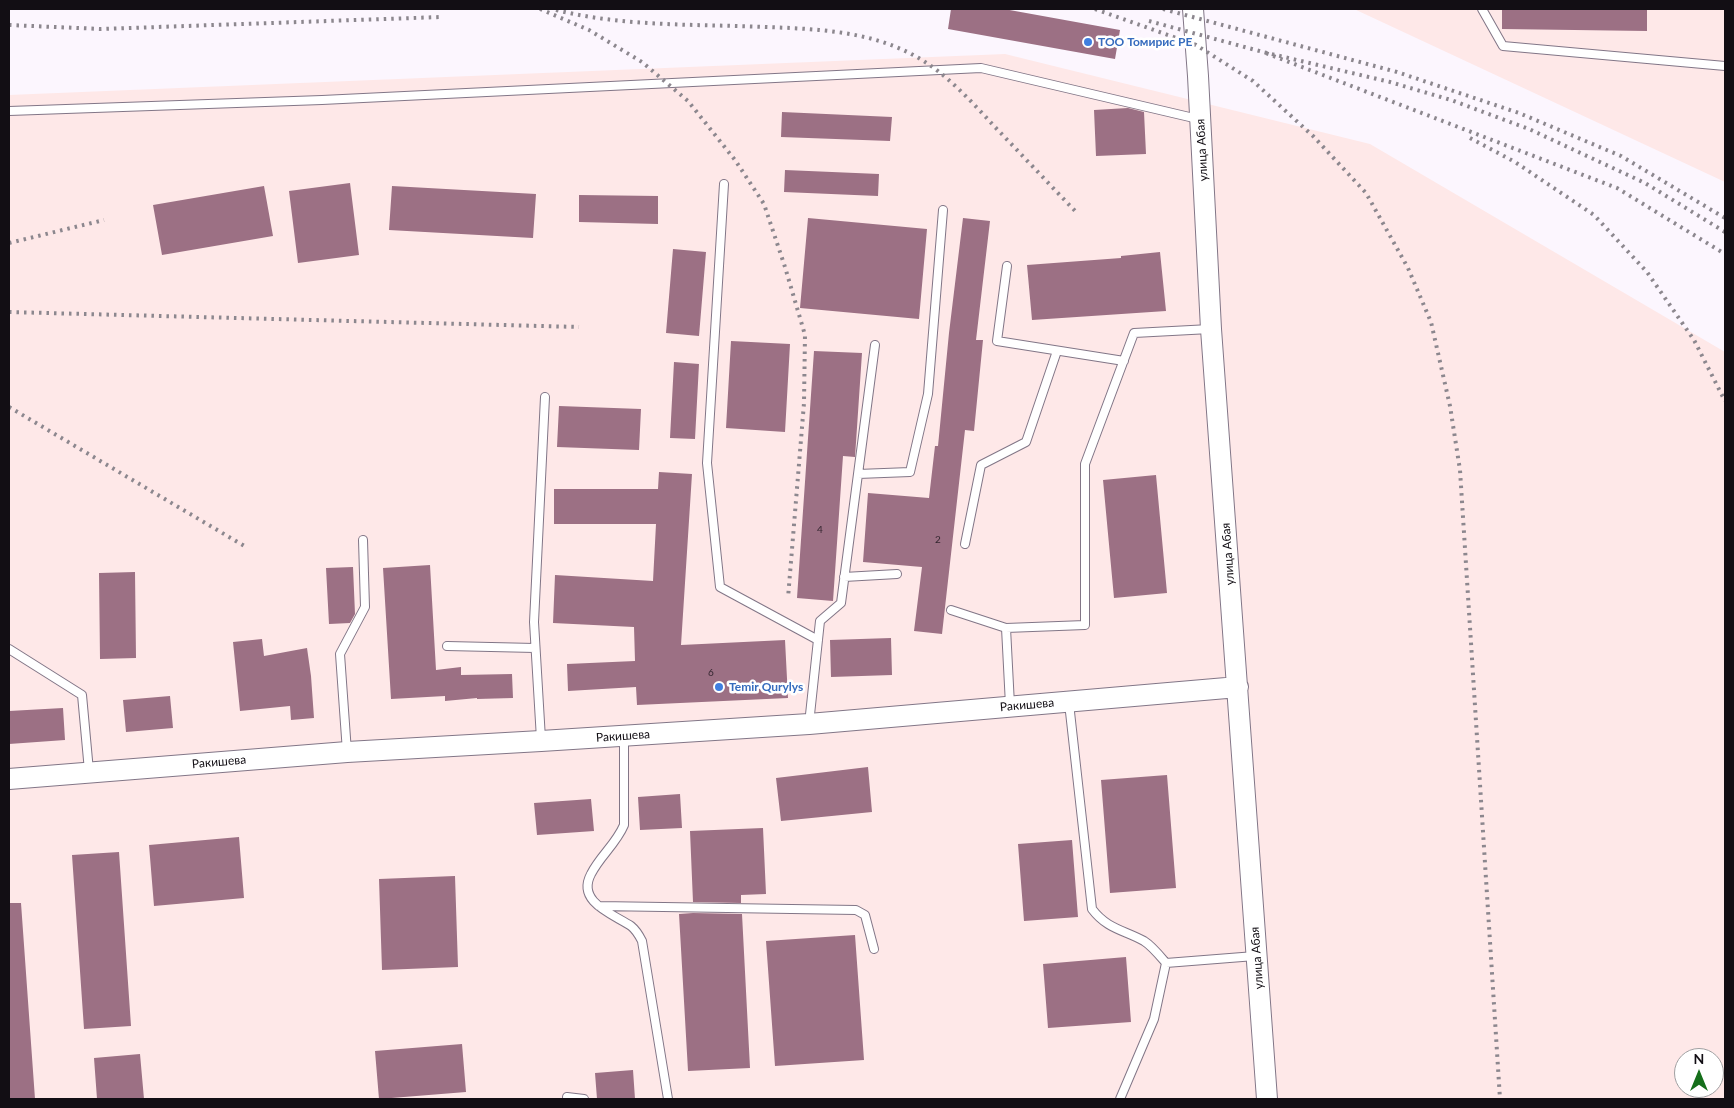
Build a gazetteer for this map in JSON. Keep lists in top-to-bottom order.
{
  "streets": {
    "street": ["улица Абая", "Ракишева"]
  },
  "crossings": [
    ["улица Абая", "Ракишева"]
  ],
  "places": ["ТОО Томирис РЕ", "Temir Qurylys"],
  "house_numbers": ["4", "2", "6"],
  "north": "top"
}
